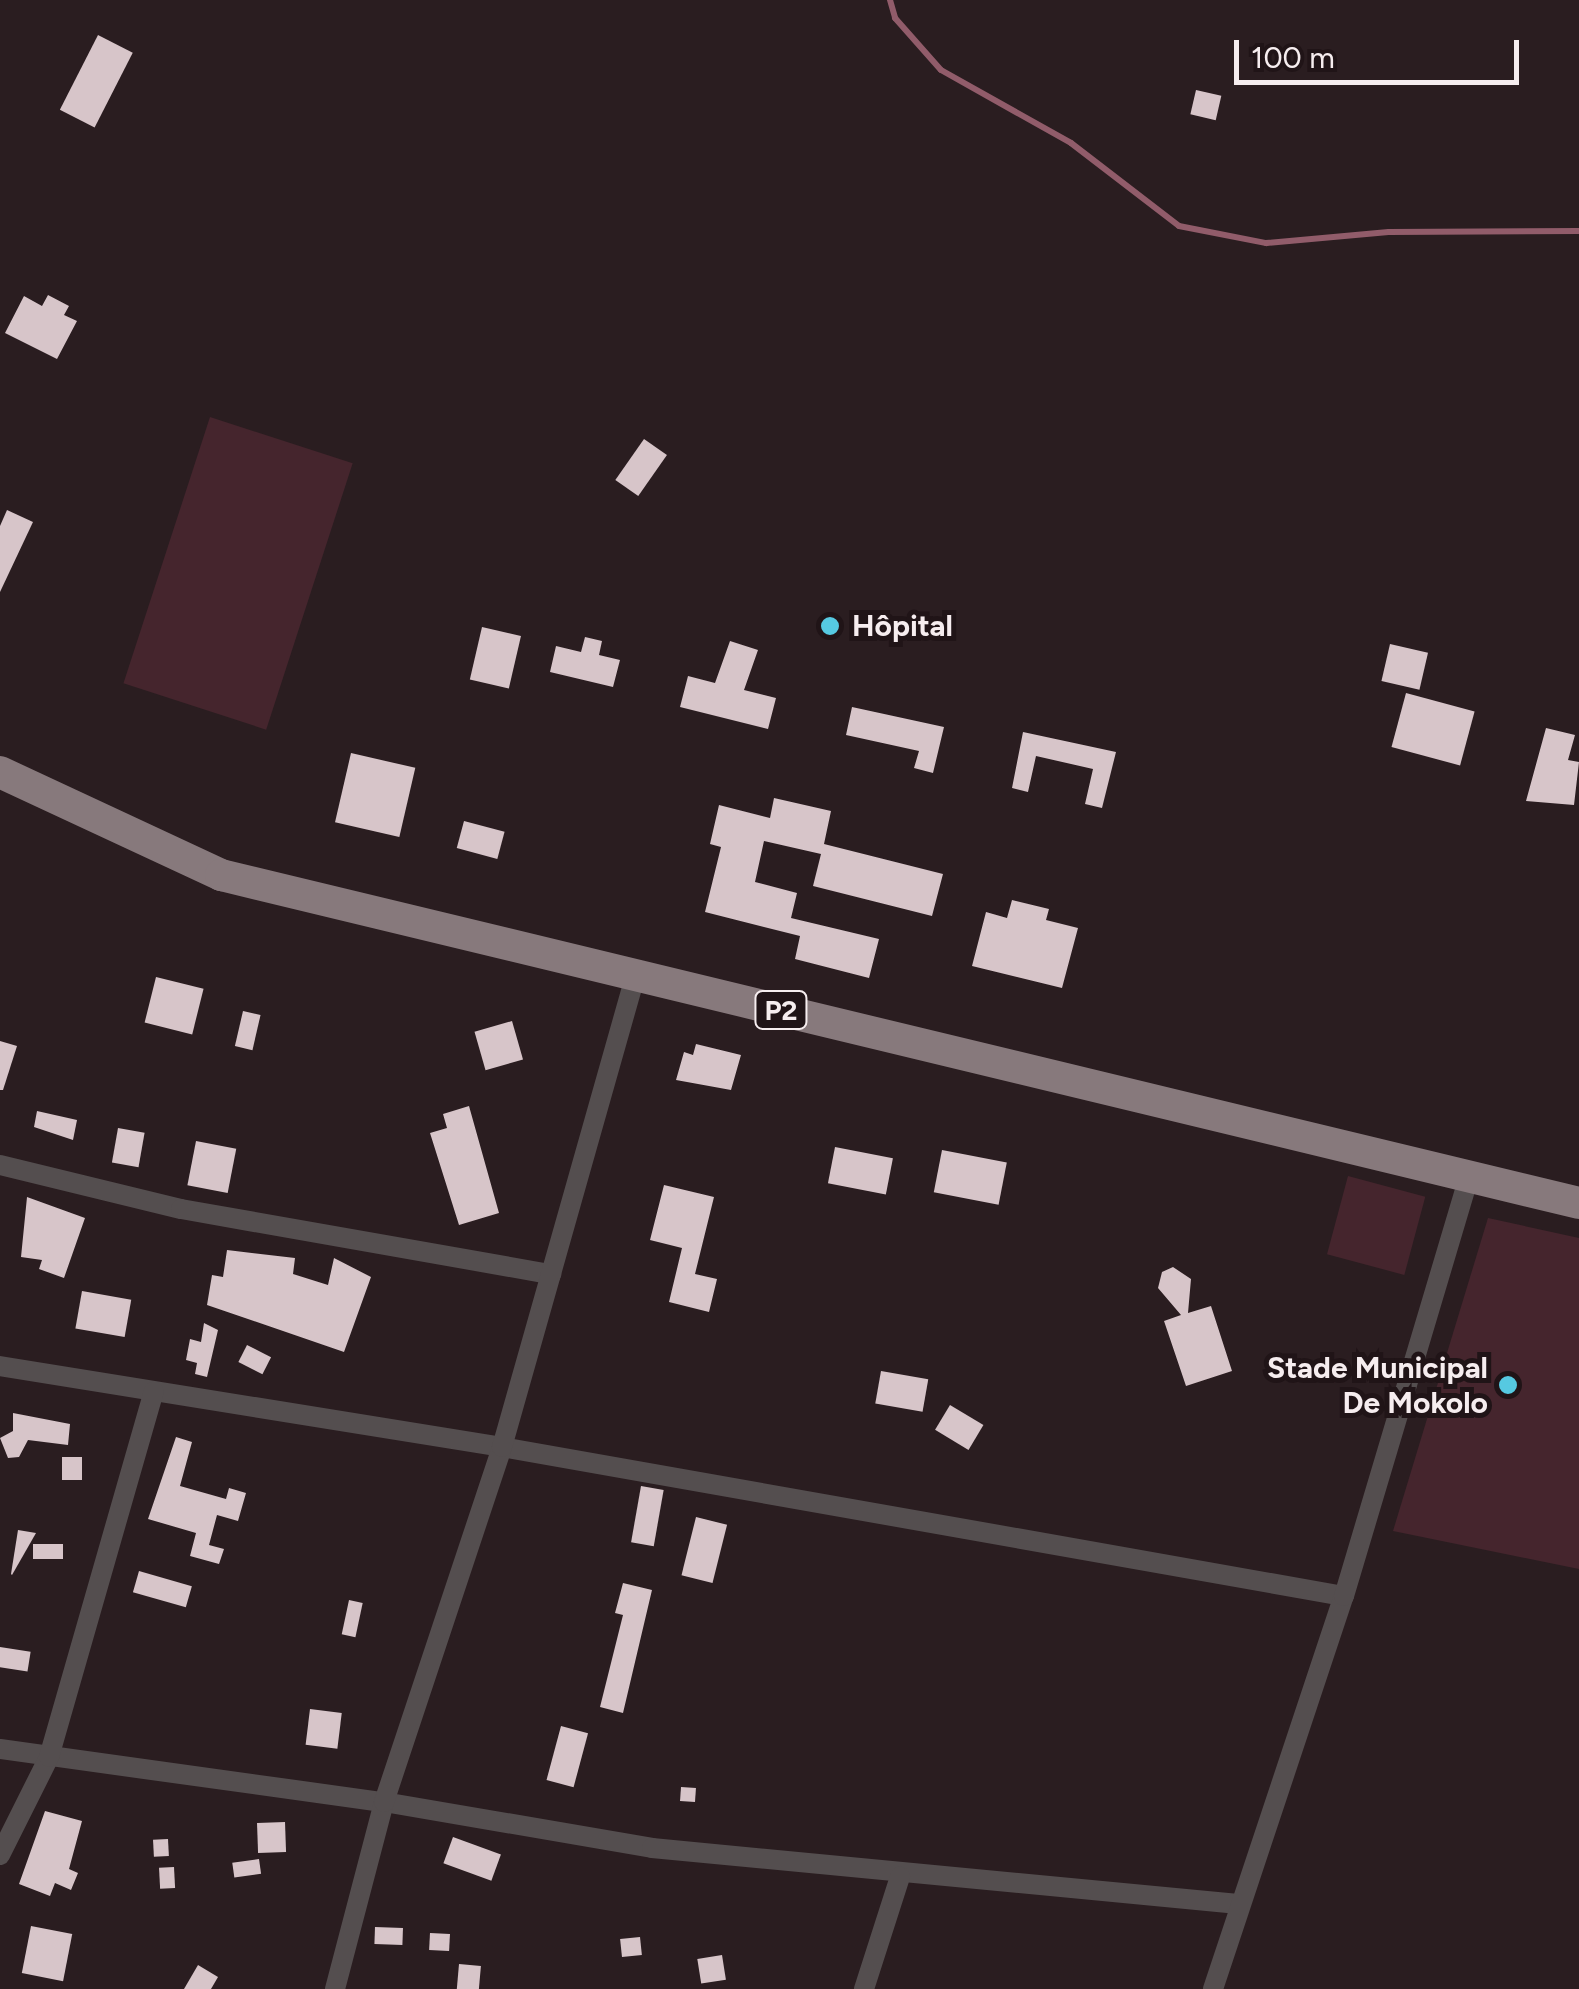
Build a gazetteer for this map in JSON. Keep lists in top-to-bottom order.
{
  "streets": {
    "main road": ["P2"]
  },
  "places": ["Hôpital", "Stade Municipal De Mokolo"],
  "scale_bar": "100 m"
}
